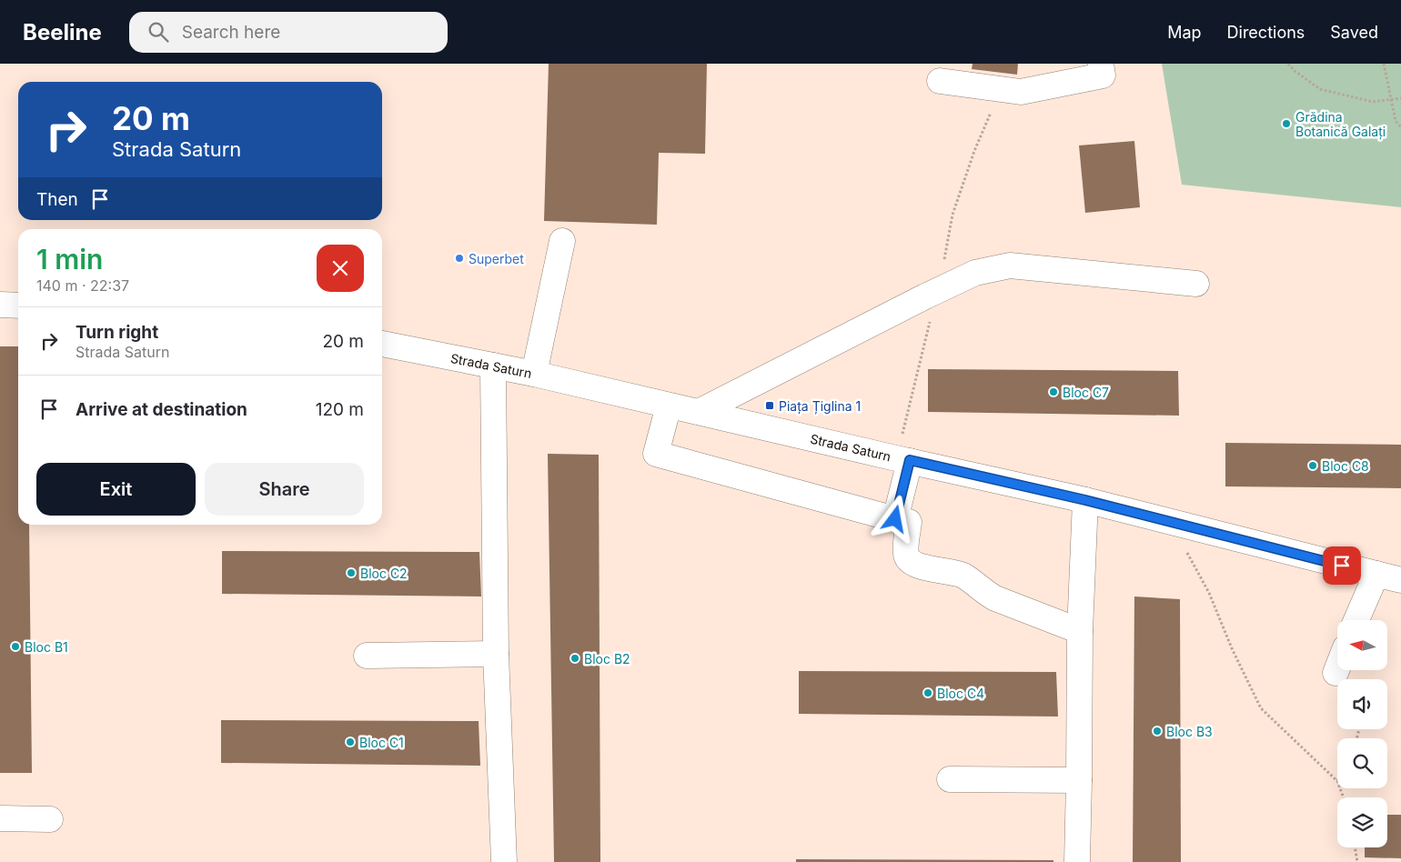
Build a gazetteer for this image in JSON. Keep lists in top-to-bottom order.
{
  "streets": {
    "street": ["Strada Saturn"]
  },
  "places": {
    "other": [
      "Grădina Botanică Galați",
      "Superbet",
      "Bloc C7",
      "Bloc C8",
      "Bloc C2",
      "Bloc B1",
      "Bloc B2",
      "Bloc C4",
      "Bloc B3",
      "Bloc C1"
    ],
    "transit": ["Piața Țiglina 1"]
  },
  "north": "left",
  "page": {
    "header": "Beeline",
    "search": "Search here",
    "nav": ["Map", "Directions", "Saved"],
    "turn": ["20 m", "Strada Saturn"],
    "then": "Then",
    "heading": ["1 min", "140 m · 22:37"],
    "list": [
      {
        "name": "Turn right",
        "note": "Strada Saturn",
        "value": "20 m"
      },
      {
        "name": "Arrive at destination",
        "value": "120 m"
      }
    ],
    "buttons": ["Exit", "Share"]
  }
}
